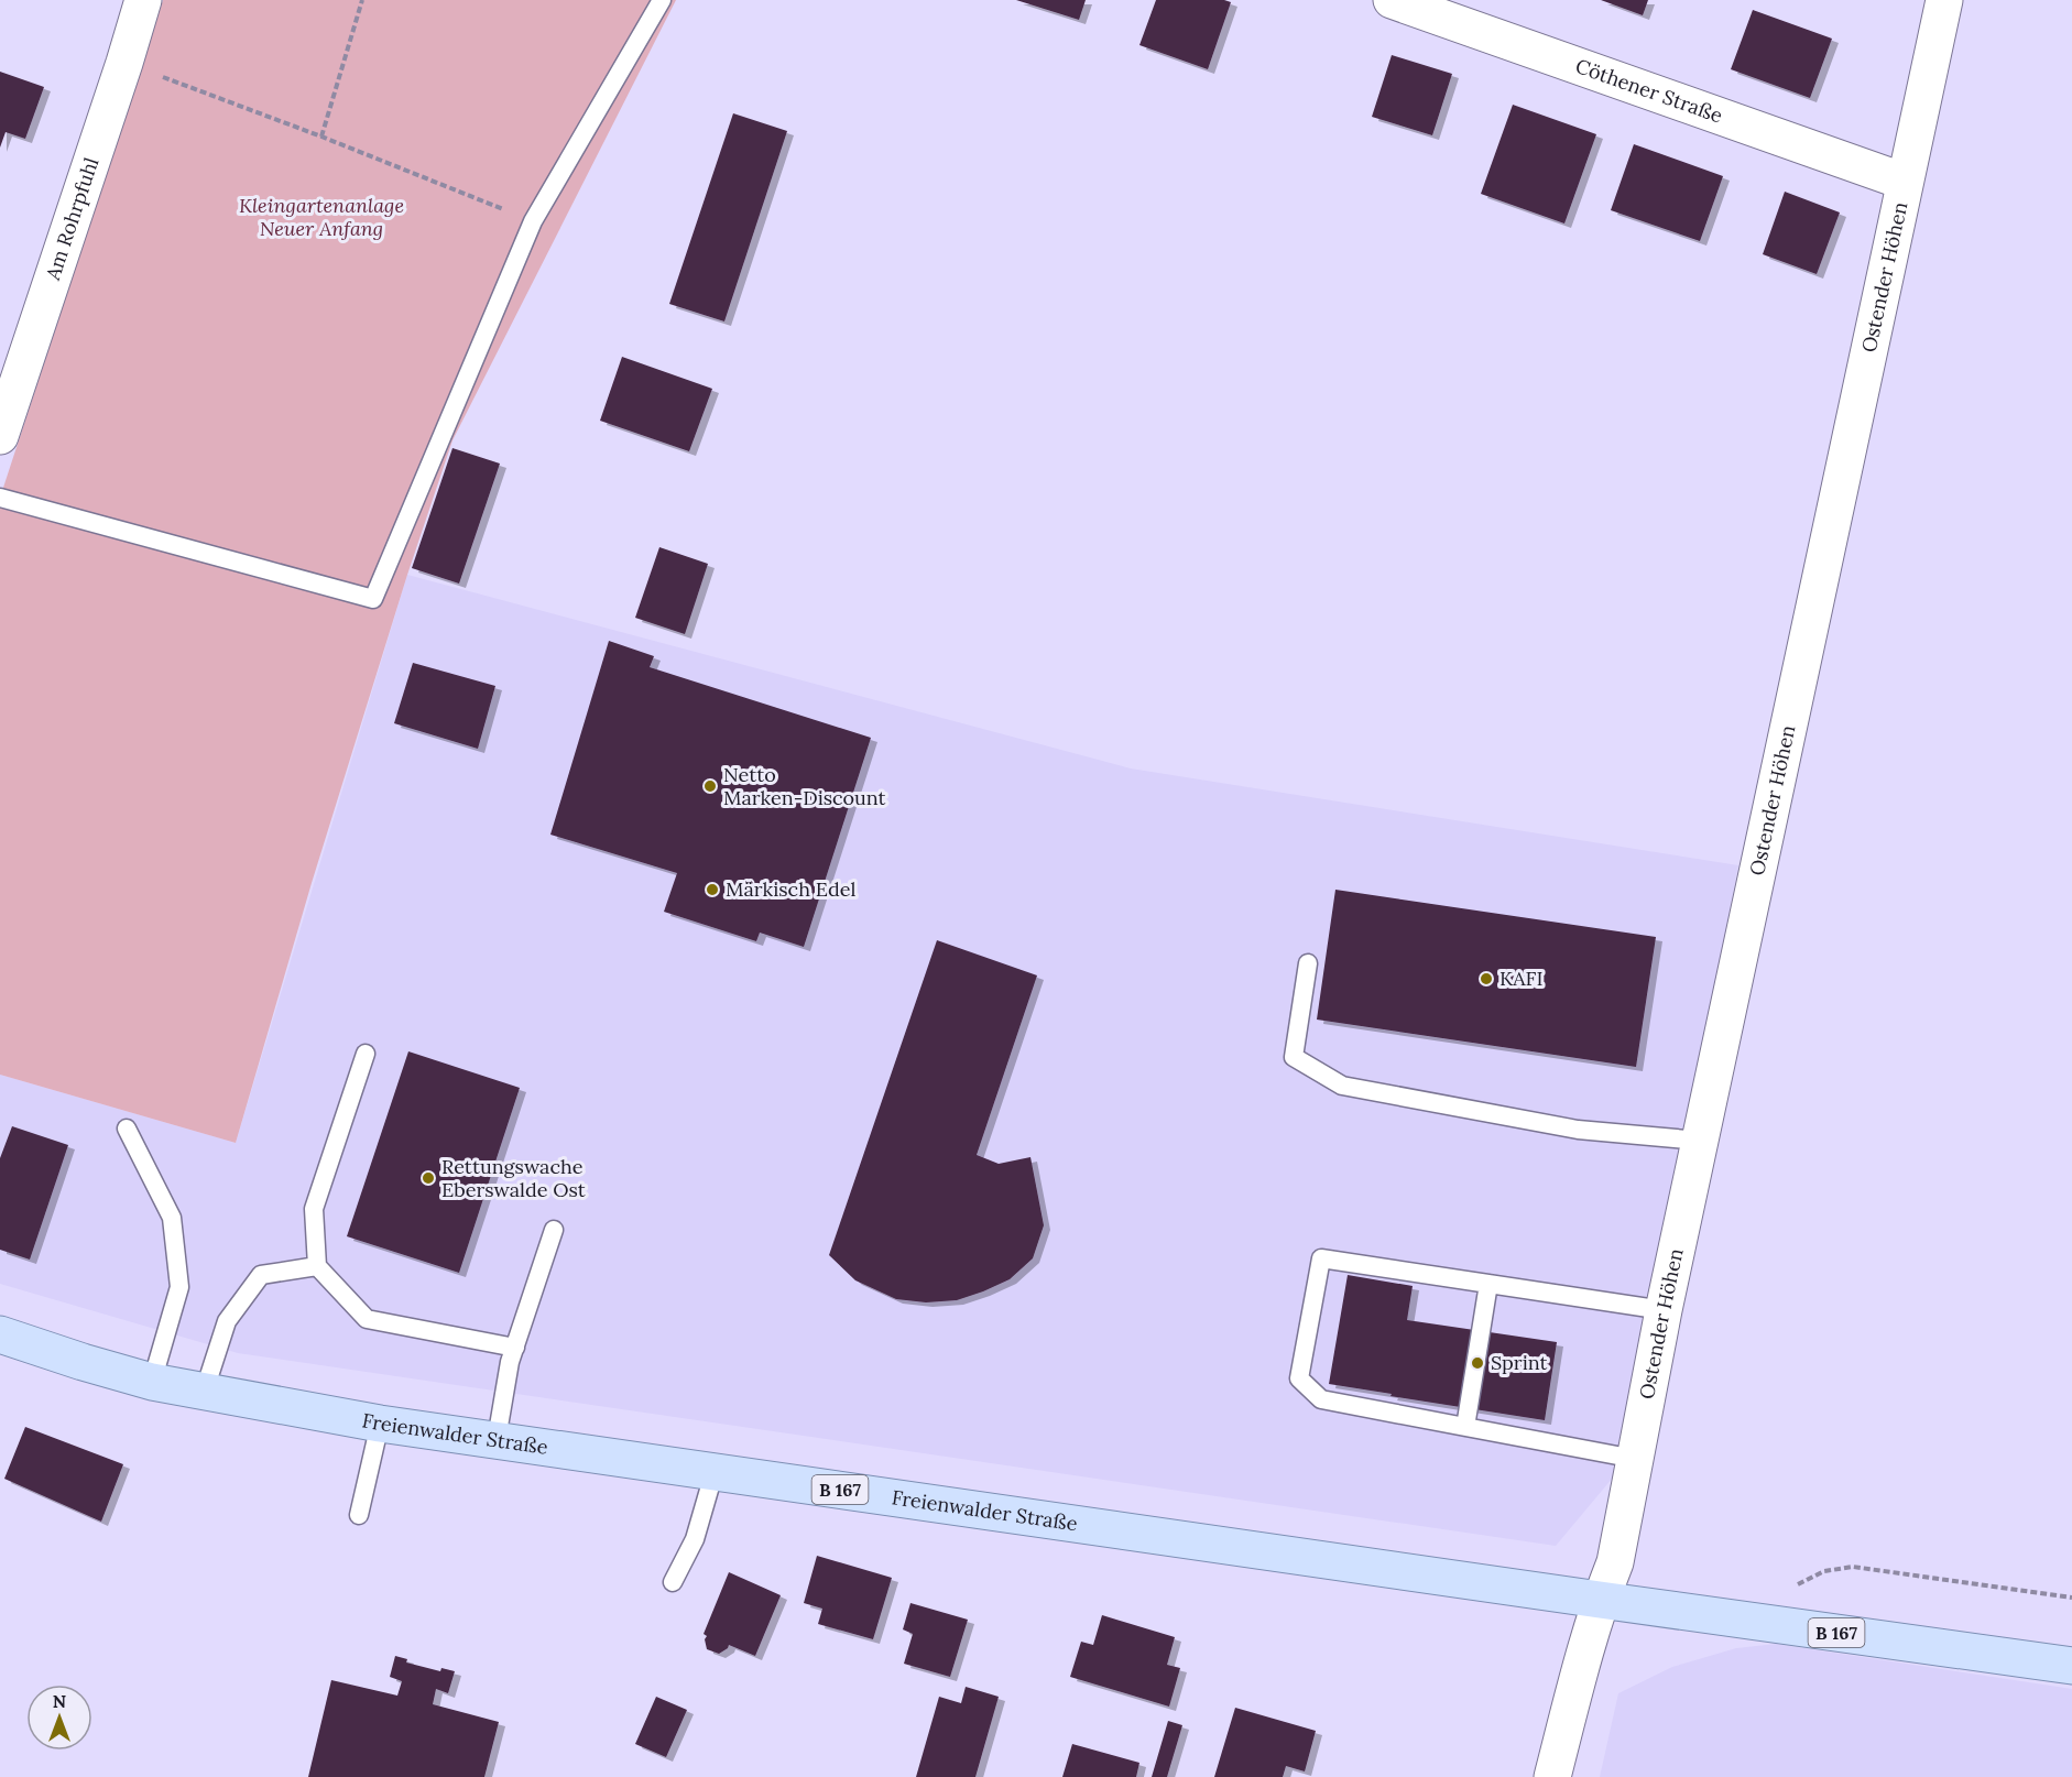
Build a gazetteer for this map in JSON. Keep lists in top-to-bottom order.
{
  "streets": {
    "main road": ["Freienwalder Straße", "B 167"],
    "street": ["Cöthener Straße", "Am Rohrpfuhl", "Ostender Höhen"]
  },
  "crossings": [
    ["Cöthener Straße", "Ostender Höhen"],
    ["Ostender Höhen", "Freienwalder Straße"],
    ["Ostender Höhen", "B 167"],
    ["Freienwalder Straße", "B 167"]
  ],
  "parks": ["Kleingartenanlage Neuer Anfang"],
  "places": [
    "Netto Marken-Discount",
    "Märkisch Edel",
    "KAFI",
    "Rettungswache Eberswalde Ost",
    "Sprint"
  ],
  "north": "top"
}
